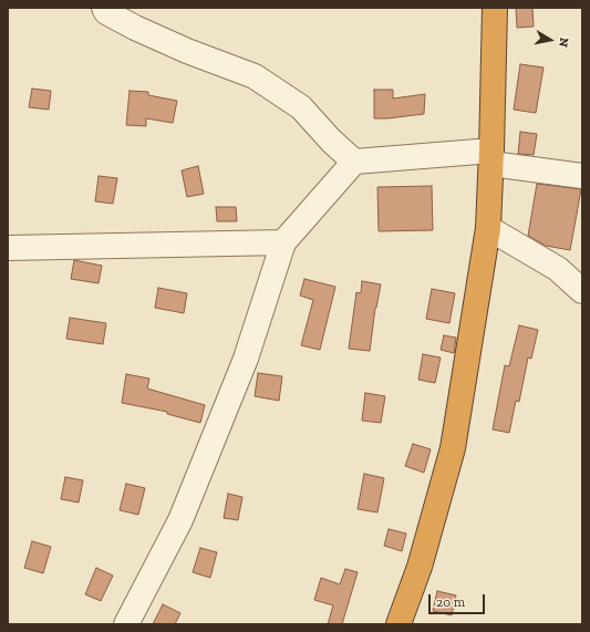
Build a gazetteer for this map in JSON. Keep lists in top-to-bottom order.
{
  "scale_bar": "20 m",
  "north": "right"
}
